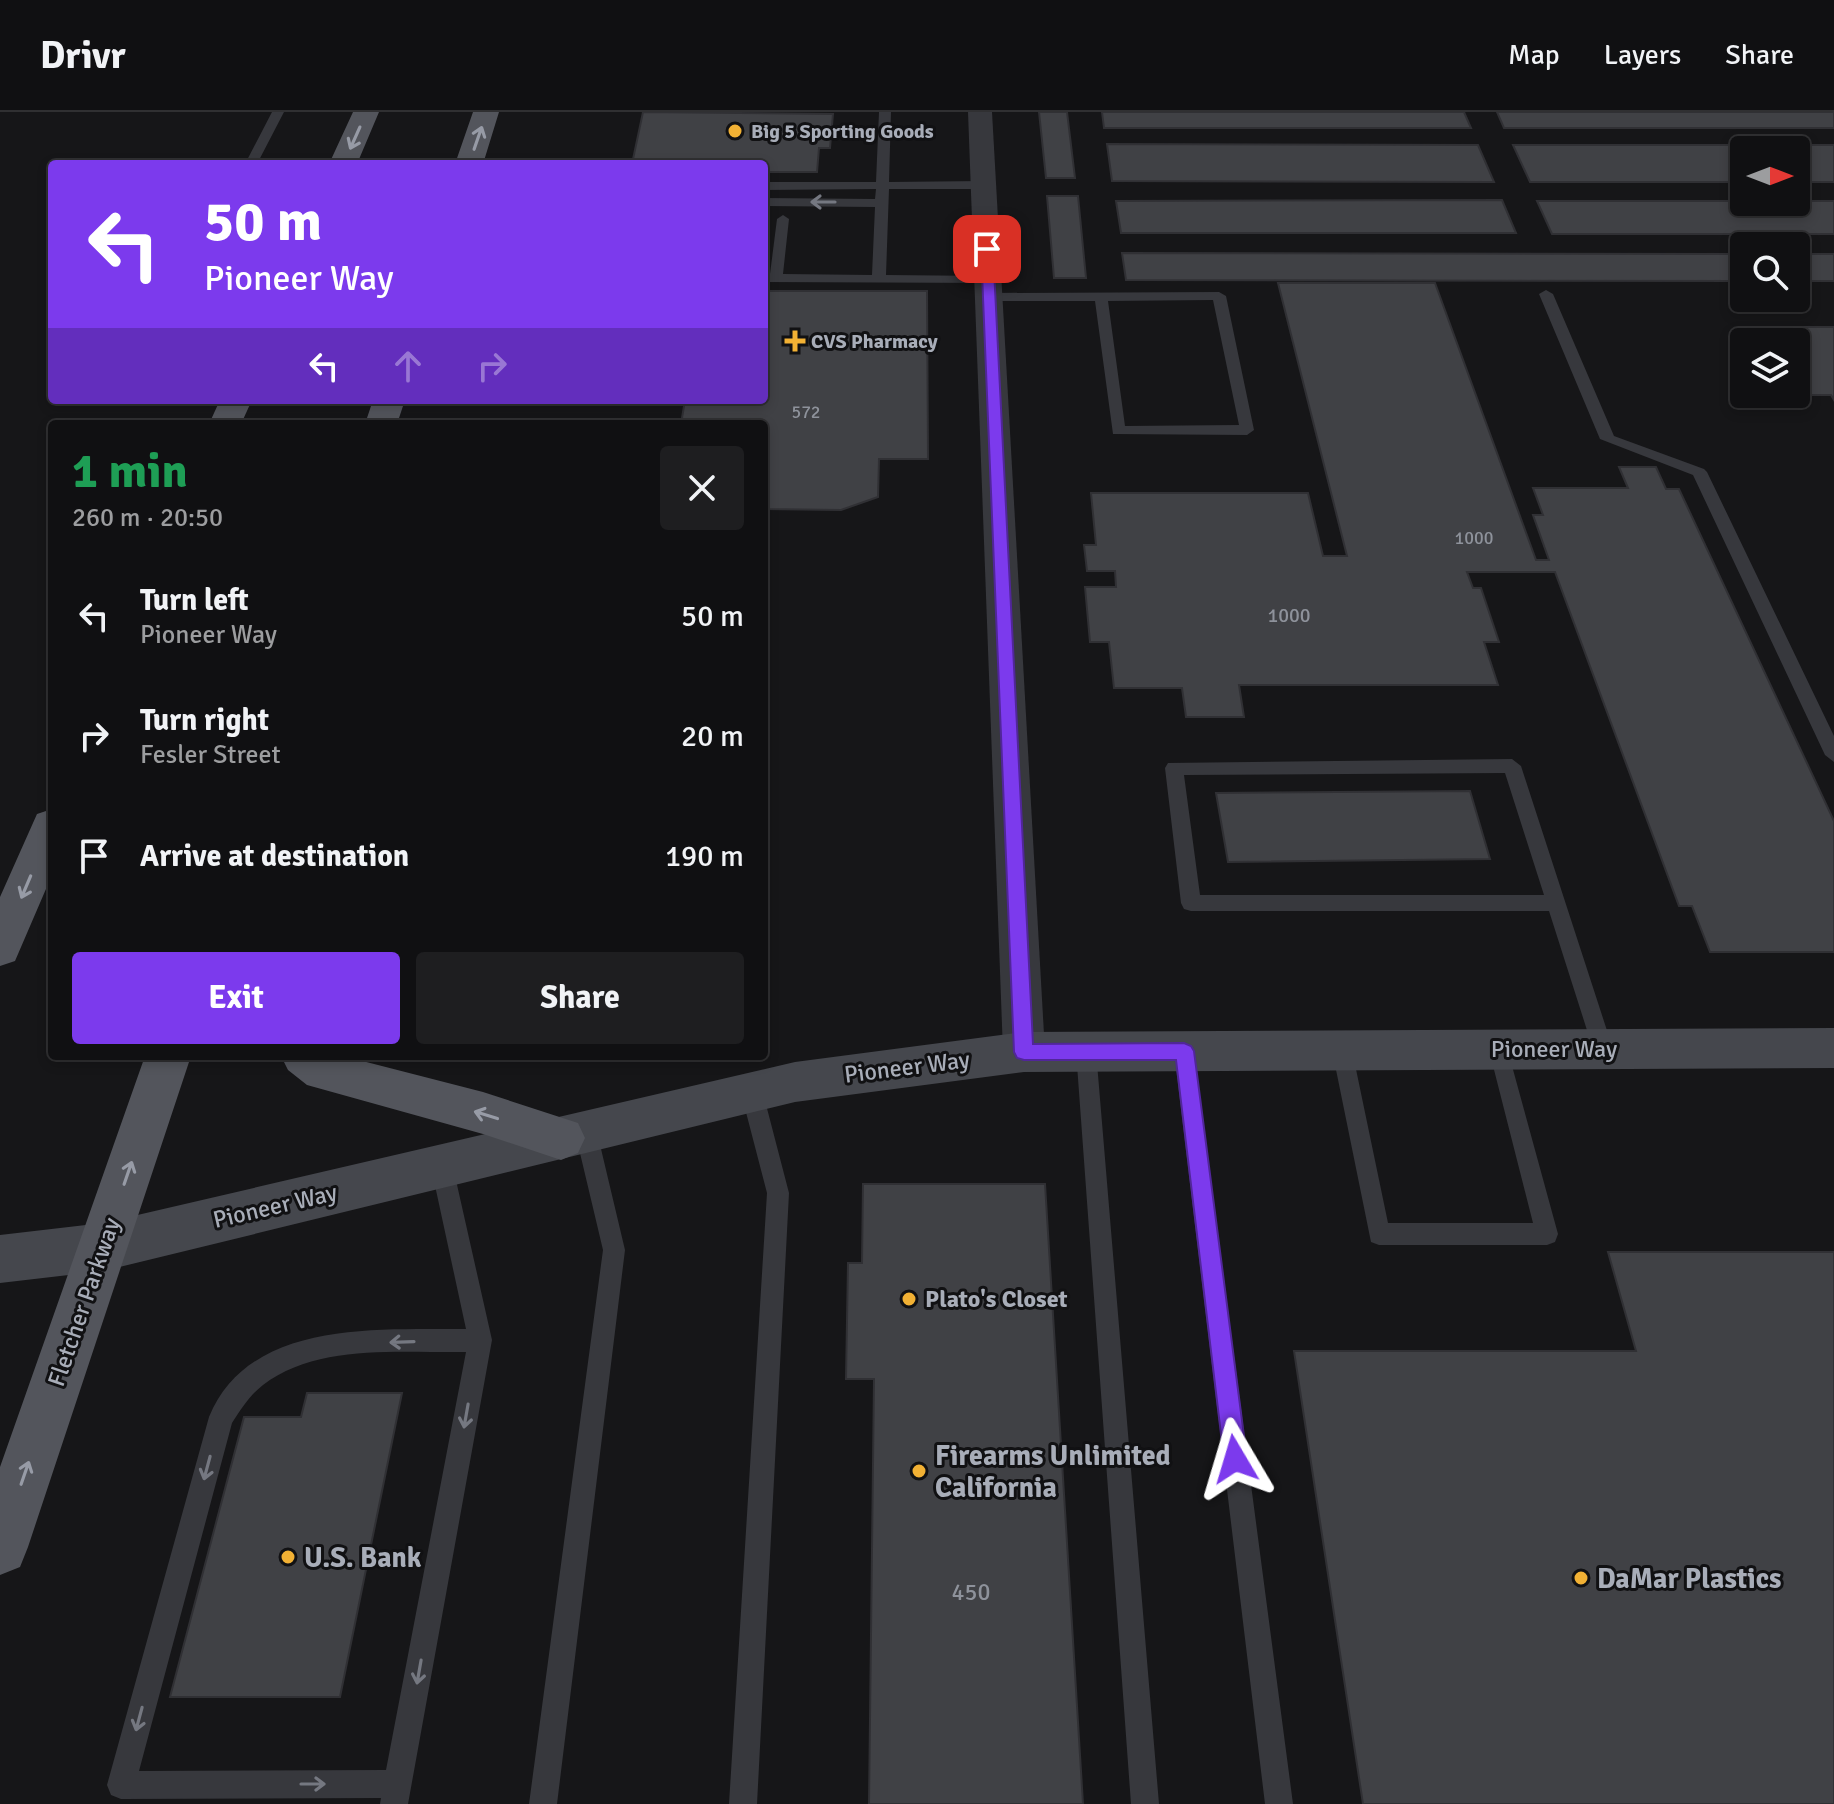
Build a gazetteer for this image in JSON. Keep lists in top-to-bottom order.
{
  "streets": {
    "main road": ["Pioneer Way", "Fletcher Parkway"]
  },
  "crossings": [
    ["Pioneer Way", "Fletcher Parkway"]
  ],
  "one_way": ["Fletcher Parkway"],
  "places": {
    "other": [
      "Big 5 Sporting Goods",
      "Plato's Closet",
      "Firearms Unlimited California",
      "U.S. Bank",
      "DaMar Plastics"
    ],
    "health": ["CVS Pharmacy"]
  },
  "house_numbers": [
    "572",
    "1000",
    "1000",
    "450"
  ],
  "north": "right",
  "page": {
    "header": "Drivr",
    "nav": ["Map", "Layers", "Share"],
    "turn": ["50 m", "Pioneer Way"],
    "heading": ["1 min", "260 m · 20:50"],
    "list": [
      {
        "name": "Turn left",
        "note": "Pioneer Way",
        "value": "50 m"
      },
      {
        "name": "Turn right",
        "note": "Fesler Street",
        "value": "20 m"
      },
      {
        "name": "Arrive at destination",
        "value": "190 m"
      }
    ],
    "buttons": ["Exit", "Share"]
  }
}
